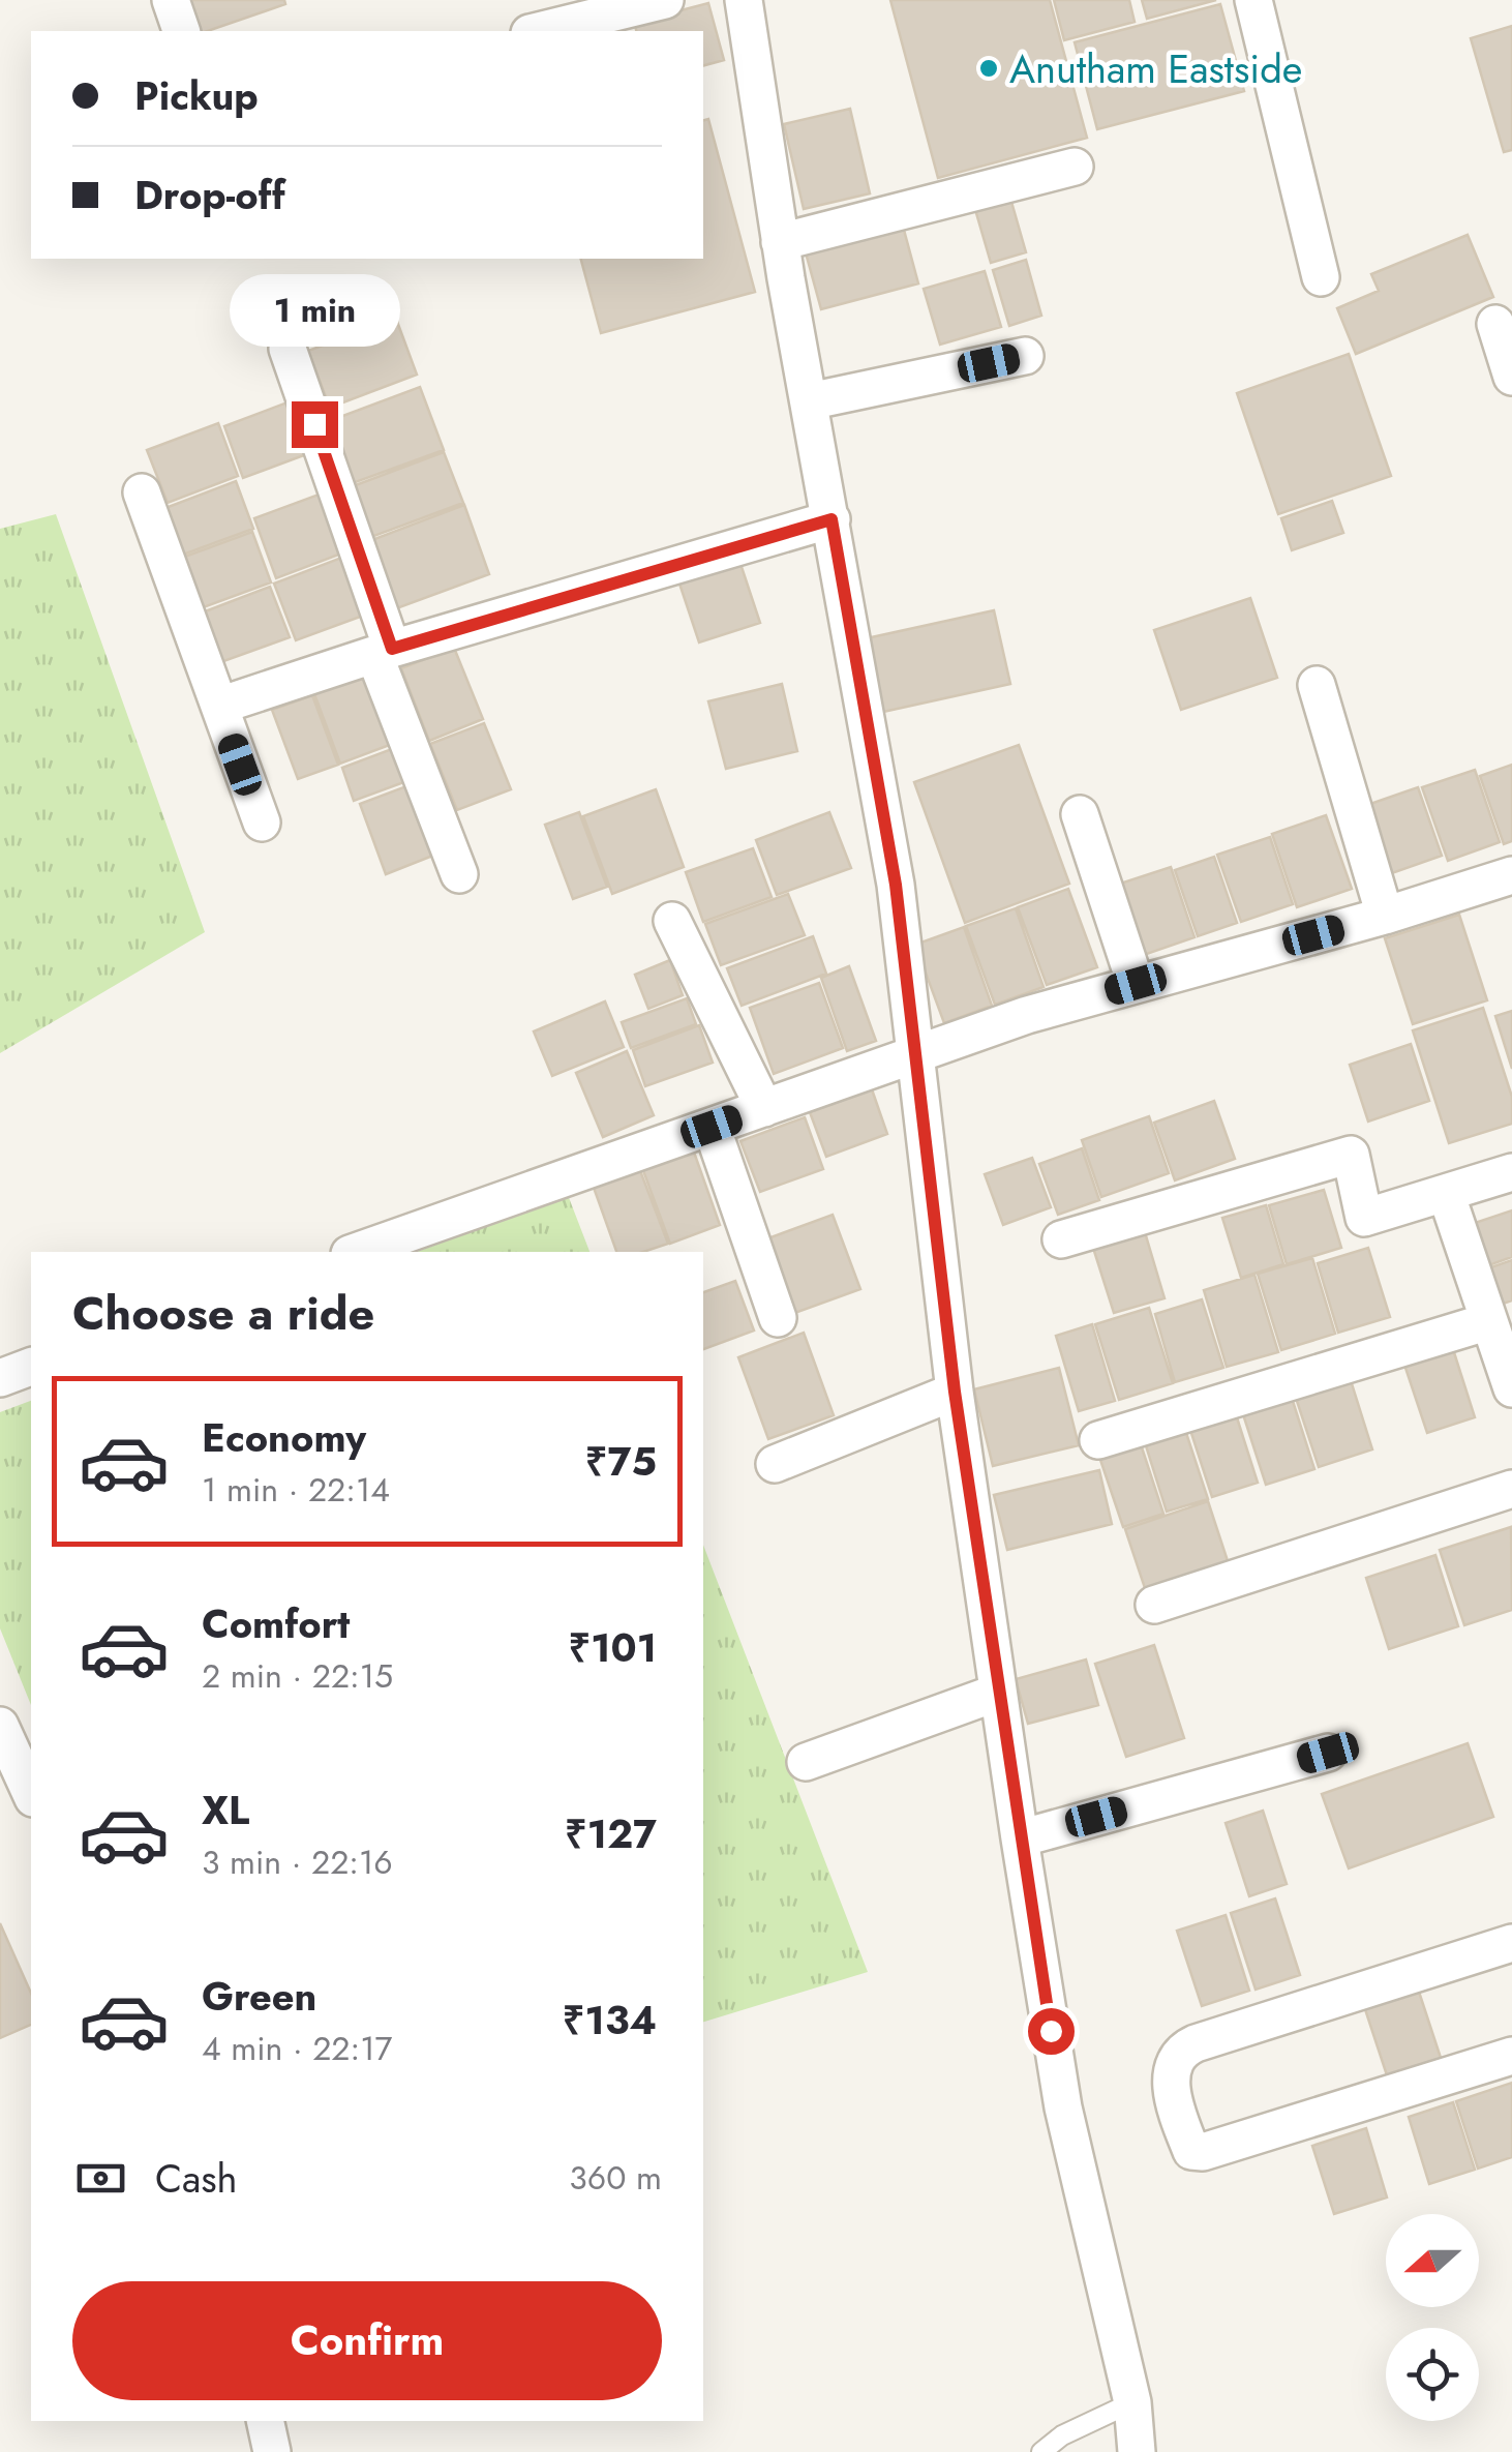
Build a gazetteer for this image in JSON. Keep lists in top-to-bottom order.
{
  "places": ["Anutham Eastside"],
  "north": "left",
  "page": {
    "banner": ["Pickup", "Drop-off"],
    "bubble": "1 min",
    "heading": "Choose a ride",
    "list": [
      {
        "name": "Economy",
        "note": "1 min · 22:14",
        "value": "₹75"
      },
      {
        "name": "Comfort",
        "note": "2 min · 22:15",
        "value": "₹101"
      },
      {
        "name": "XL",
        "note": "3 min · 22:16",
        "value": "₹127"
      },
      {
        "name": "Green",
        "note": "4 min · 22:17",
        "value": "₹134"
      }
    ],
    "pay": ["Cash", "360 m"],
    "buttons": "Confirm"
  }
}
